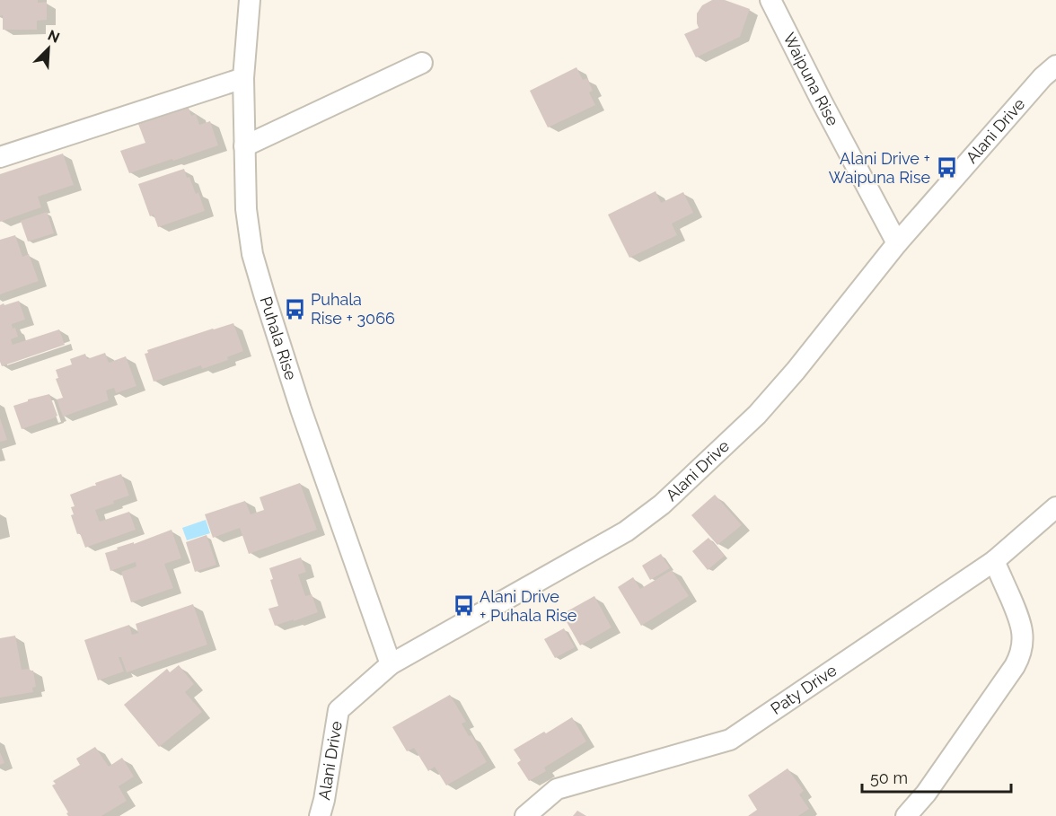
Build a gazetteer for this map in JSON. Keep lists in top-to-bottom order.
{
  "streets": {
    "street": [
      "Waipuna Rise",
      "Alani Drive",
      "Puhala Rise",
      "Paty Drive"
    ]
  },
  "crossings": [
    ["Waipuna Rise", "Alani Drive"],
    ["Alani Drive", "Puhala Rise"]
  ],
  "places": {
    "bus stop": ["Alani Drive + Waipuna Rise", "Puhala Rise + 3066", "Alani Drive + Puhala Rise"]
  },
  "scale_bar": "50 m",
  "north": "top right"
}
